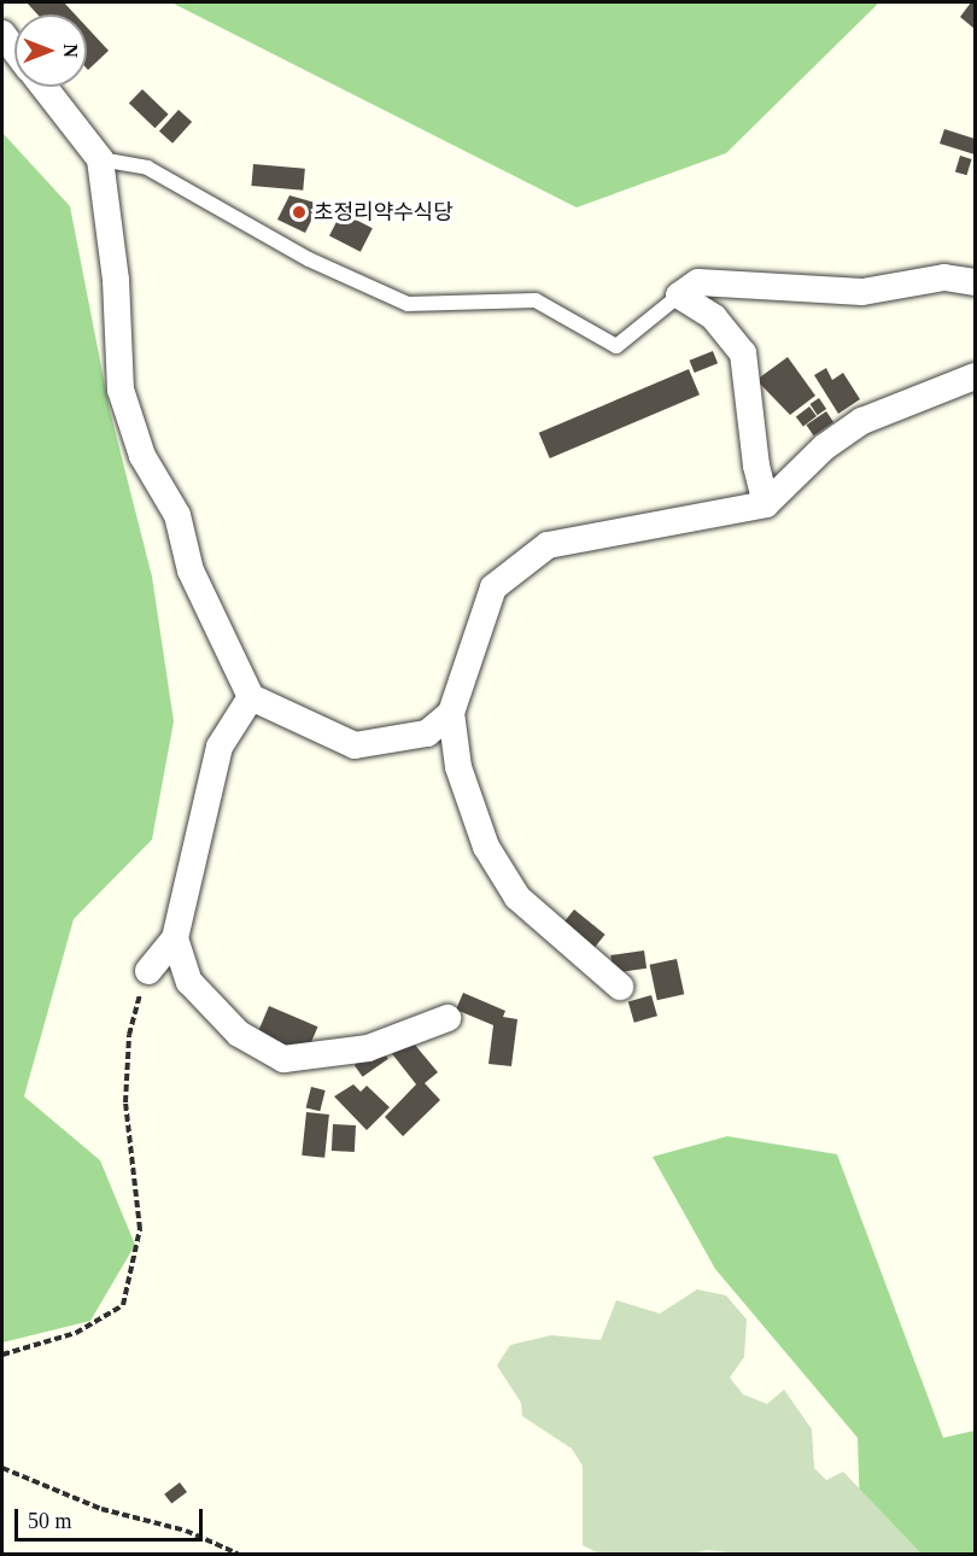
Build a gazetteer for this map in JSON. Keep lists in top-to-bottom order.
{
  "places": ["초정리약수식당"],
  "scale_bar": "50 m",
  "north": "right"
}
